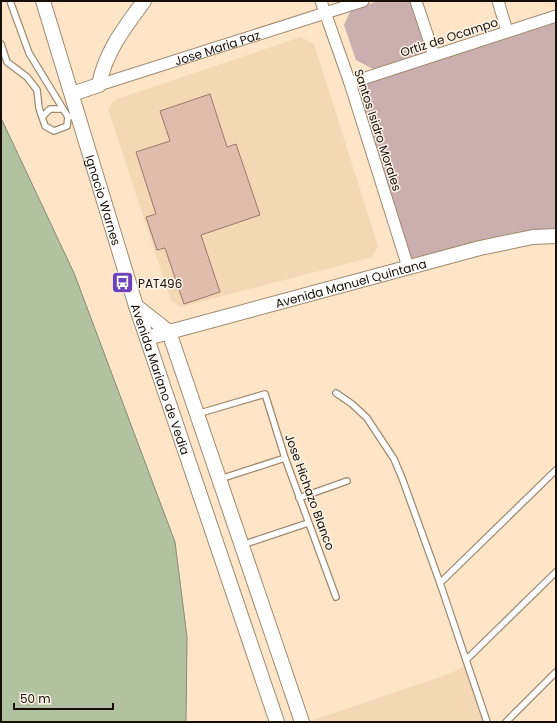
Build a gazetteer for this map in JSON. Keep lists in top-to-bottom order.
{
  "streets": {
    "street": [
      "Ortiz de Ocampo",
      "Jose Maria Paz",
      "Santos Isidro Morales",
      "Ignacio Warnes",
      "Avenida Manuel Quintana",
      "Avenida Mariano de Vedia"
    ],
    "lane": ["Jose Hichazo Blanco"]
  },
  "crossings": [
    ["Ortiz de Ocampo", "Santos Isidro Morales"],
    ["Jose Maria Paz", "Santos Isidro Morales"],
    ["Jose Maria Paz", "Ignacio Warnes"],
    ["Santos Isidro Morales", "Avenida Manuel Quintana"],
    ["Ignacio Warnes", "Avenida Mariano de Vedia"],
    ["Avenida Manuel Quintana", "Avenida Mariano de Vedia"],
    ["Avenida Mariano de Vedia", "Jose Hichazo Blanco"]
  ],
  "places": {
    "bus stop": ["PAT496"]
  },
  "scale_bar": "50 m"
}
